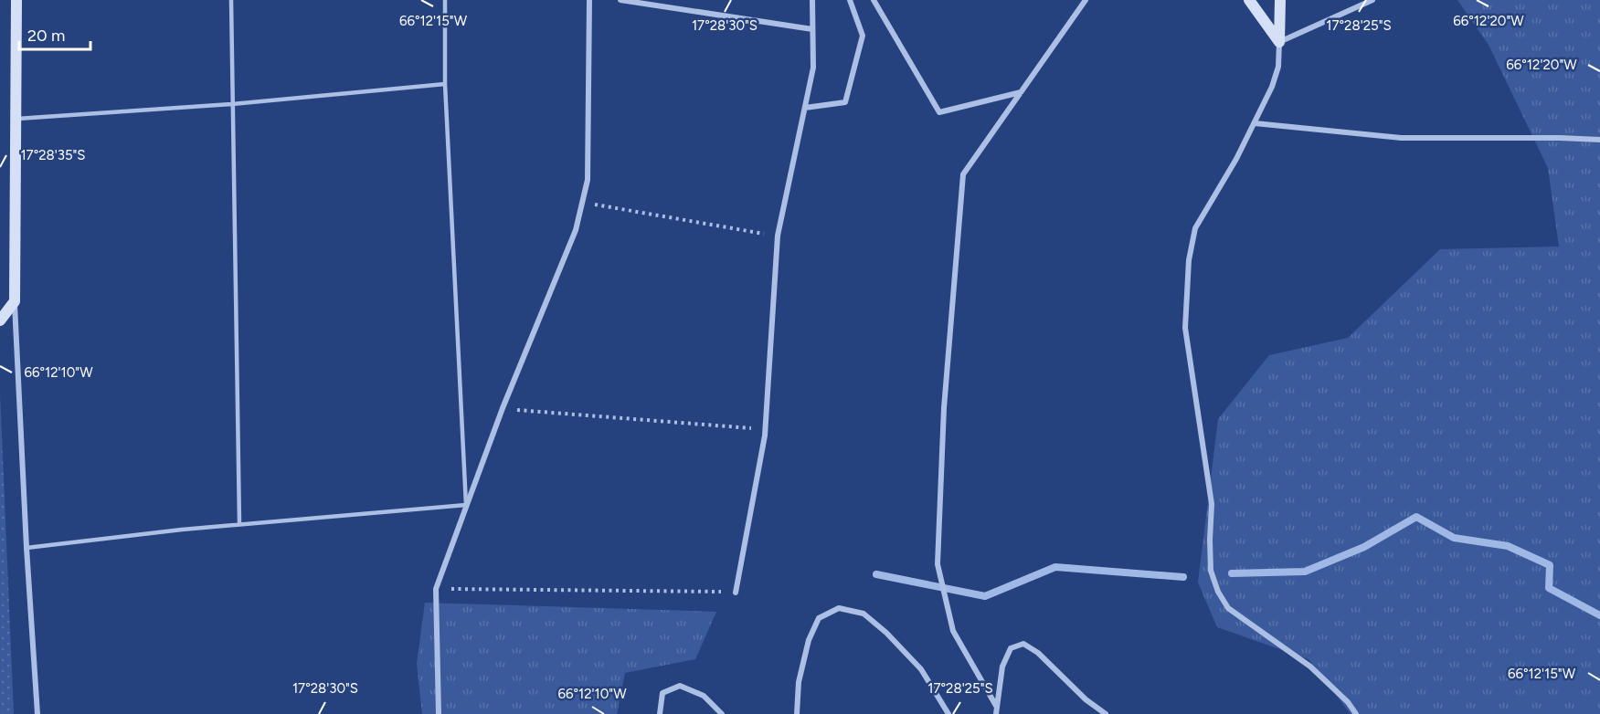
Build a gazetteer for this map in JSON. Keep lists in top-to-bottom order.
{
  "scale_bar": "20 m",
  "coordinates": [
    "66°12'15\"W",
    "66°12'20\"W",
    "17°28'30\"S",
    "17°28'25\"S",
    "17°28'35\"S",
    "66°12'10\"W"
  ]
}
